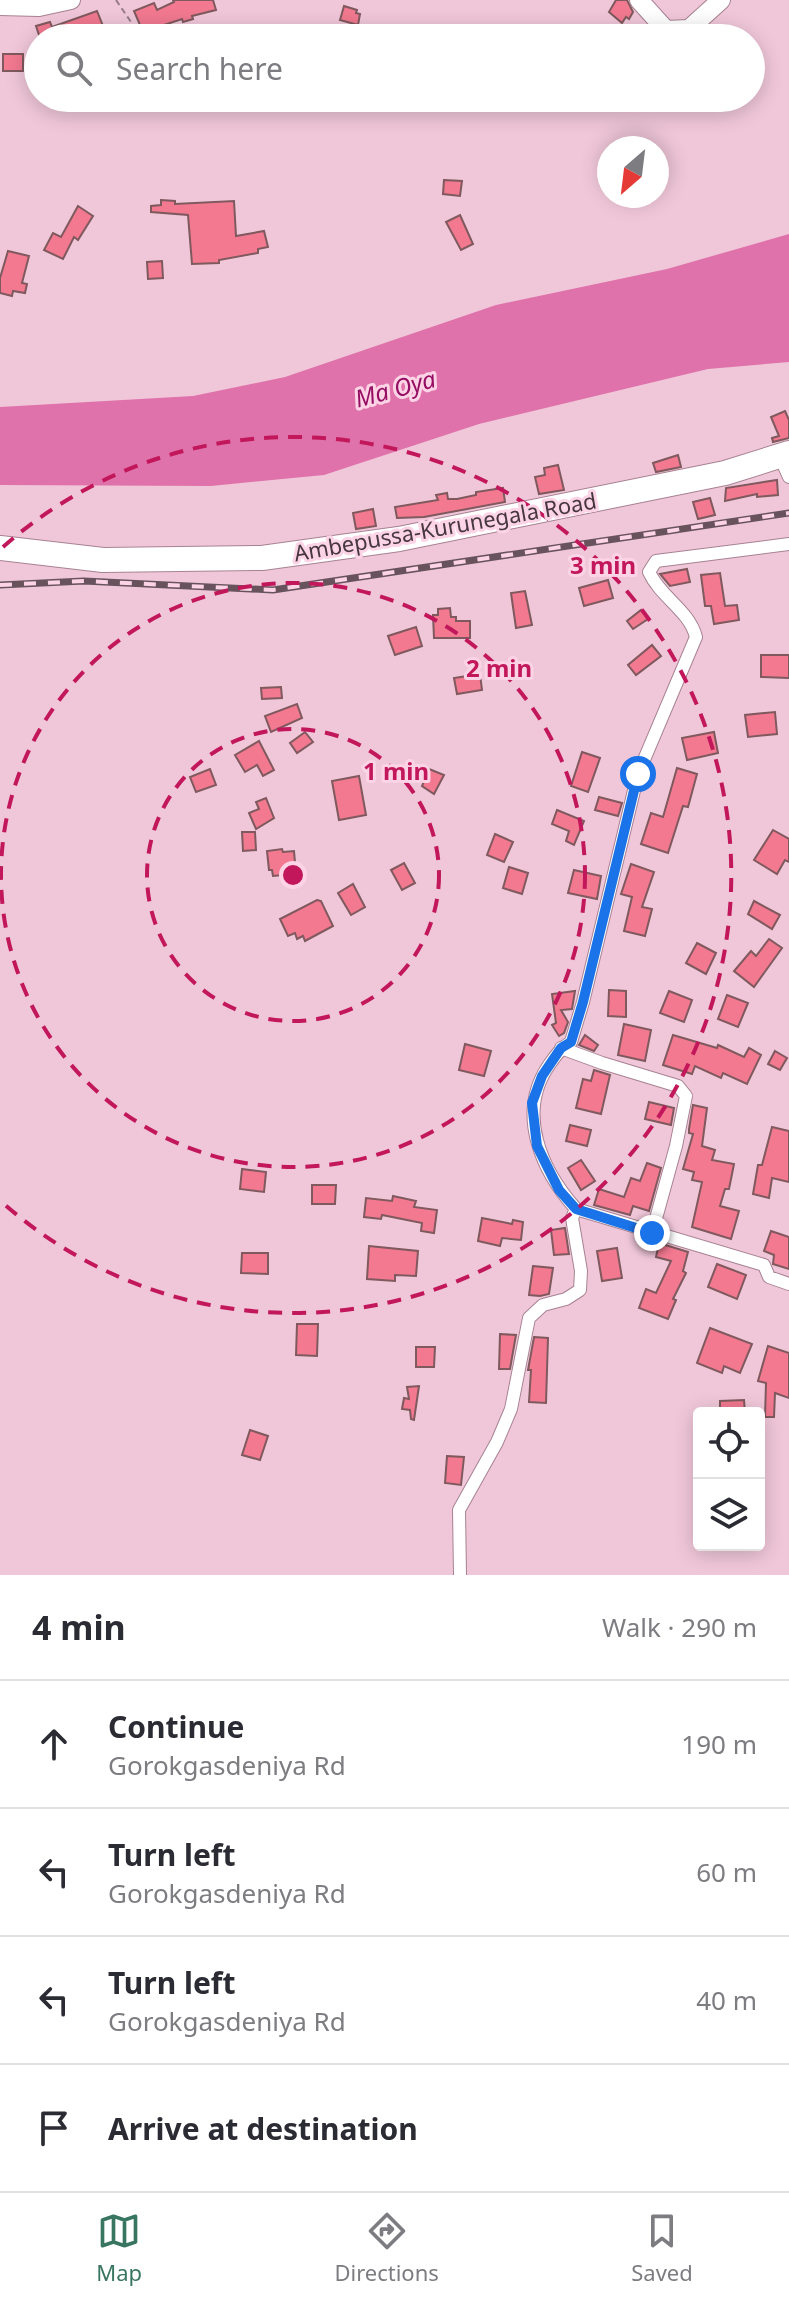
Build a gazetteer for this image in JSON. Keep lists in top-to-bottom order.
{
  "streets": {
    "highway": ["Ambepussa-Kurunegala Road"]
  },
  "water": ["Ma Oya"],
  "north": "bottom left",
  "page": {
    "search": "Search here",
    "heading": ["4 min", "Walk · 290 m"],
    "list": [
      ["Continue", "Gorokgasdeniya Rd", "190 m"],
      ["Turn left", "Gorokgasdeniya Rd", "60 m"],
      ["Turn left", "Gorokgasdeniya Rd", "40 m"],
      "Arrive at destination"
    ],
    "nav": ["Map", "Directions", "Saved"]
  },
  "rings": ["3 min", "2 min", "1 min"]
}
